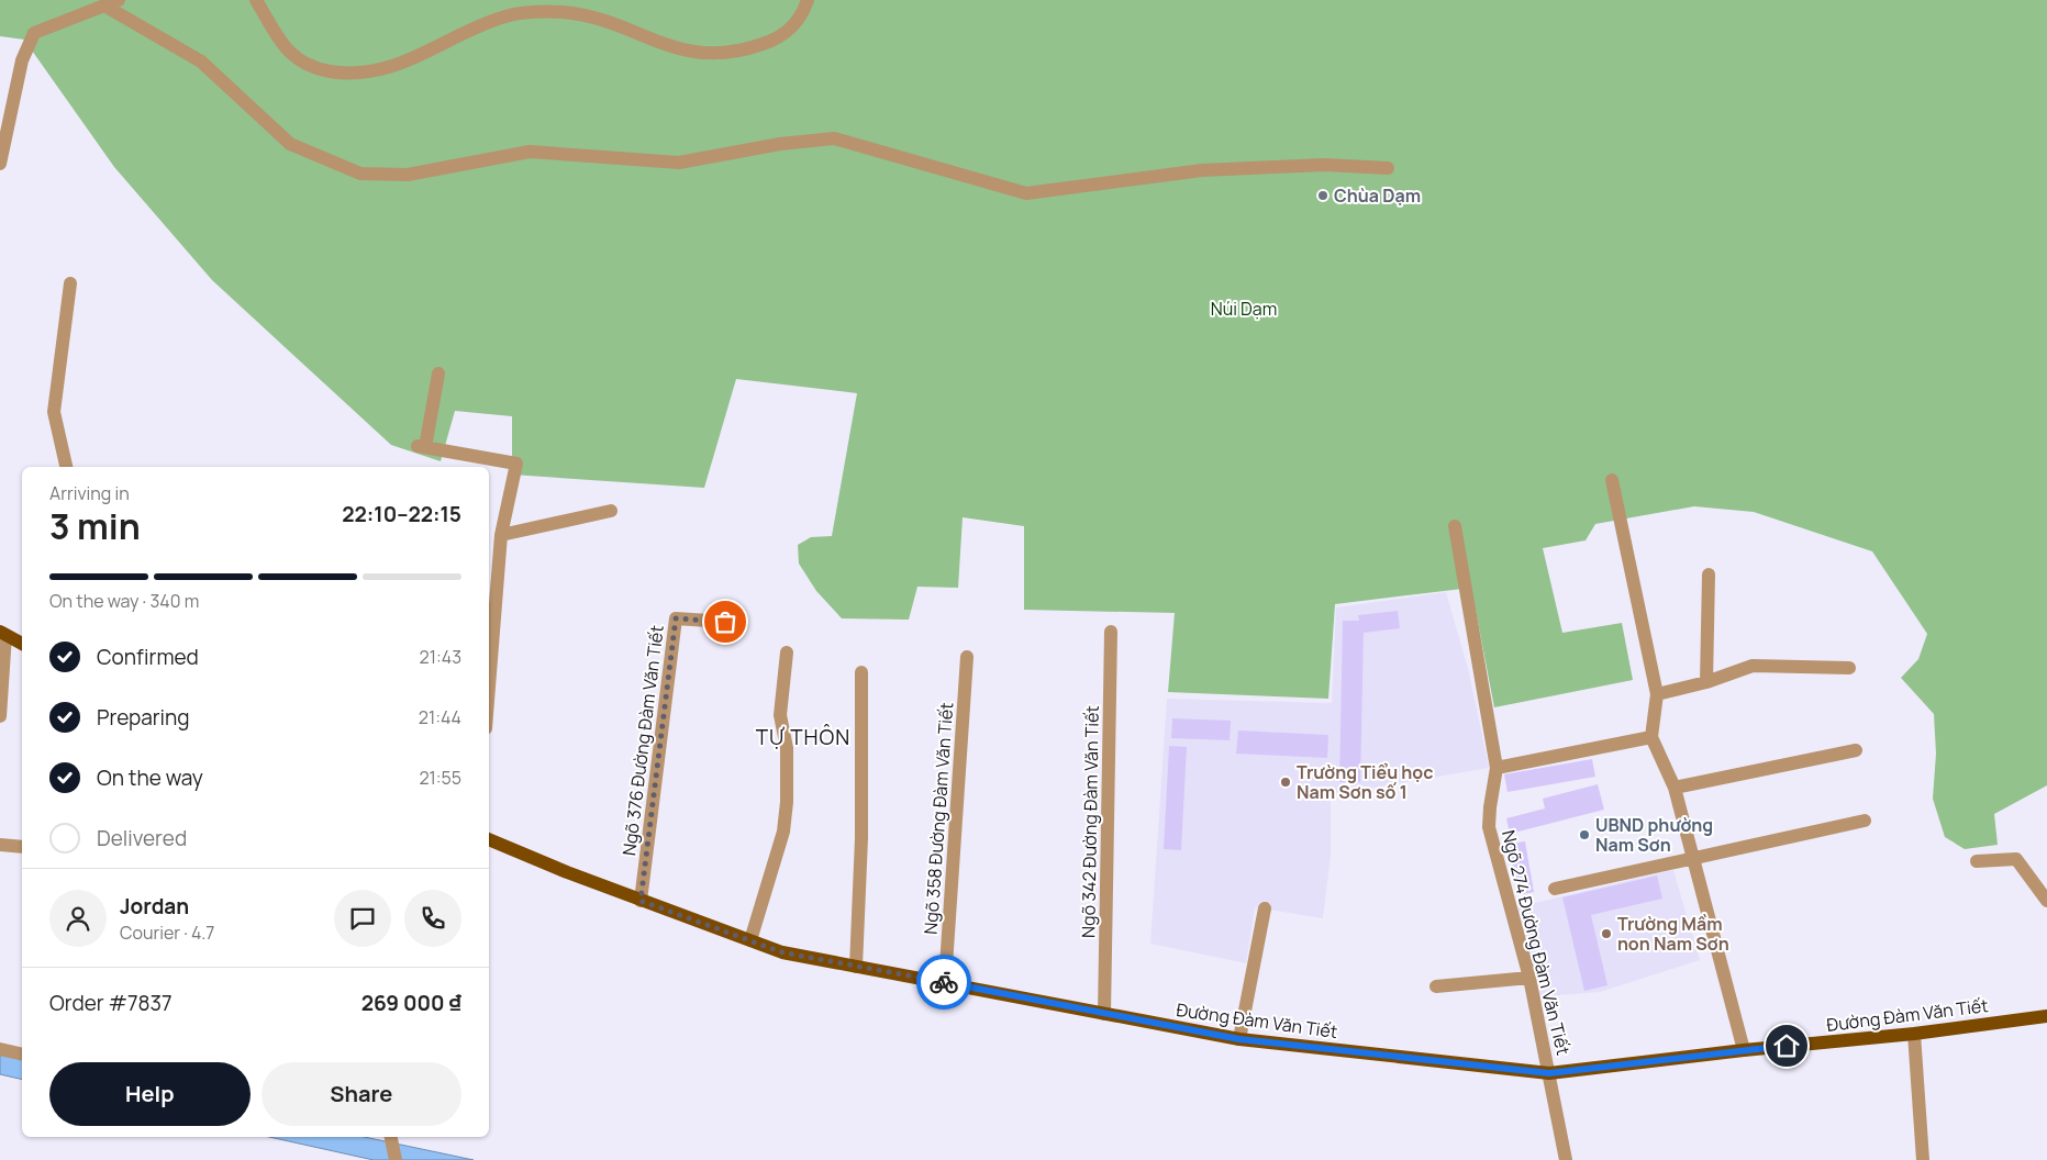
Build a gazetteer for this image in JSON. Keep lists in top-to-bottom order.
{
  "streets": {
    "main road": ["Đường Đàm Văn Tiết"],
    "street": [
      "Ngõ 376 Đường Đàm Văn Tiết",
      "Ngõ 358 Đường Đàm Văn Tiết",
      "Ngõ 342 Đường Đàm Văn Tiết",
      "Ngõ 274 Đường Đàm Văn Tiết"
    ]
  },
  "crossings": [
    ["Ngõ 376 Đường Đàm Văn Tiết", "Đường Đàm Văn Tiết"],
    ["Ngõ 358 Đường Đàm Văn Tiết", "Đường Đàm Văn Tiết"],
    ["Ngõ 342 Đường Đàm Văn Tiết", "Đường Đàm Văn Tiết"],
    ["Ngõ 274 Đường Đàm Văn Tiết", "Đường Đàm Văn Tiết"]
  ],
  "districts": ["TỰ THÔN"],
  "parks": ["Núi Dạm"],
  "places": [
    "Chùa Dạm",
    "Trường Tiểu học Nam Sơn số 1",
    "UBND phường Nam Sơn",
    "Trường Mầm non Nam Sơn"
  ],
  "page": {
    "heading": ["3 min", "Arriving in", "22:10–22:15"],
    "panel": [
      "Jordan",
      "Courier · 4.7",
      "Order #7837",
      "269 000 ₫"
    ],
    "bar": "On the way · 340 m",
    "list": [
      ["Confirmed", "21:43"],
      ["Preparing", "21:44"],
      ["On the way", "21:55"],
      "Delivered"
    ],
    "buttons": ["Help", "Share"]
  }
}
